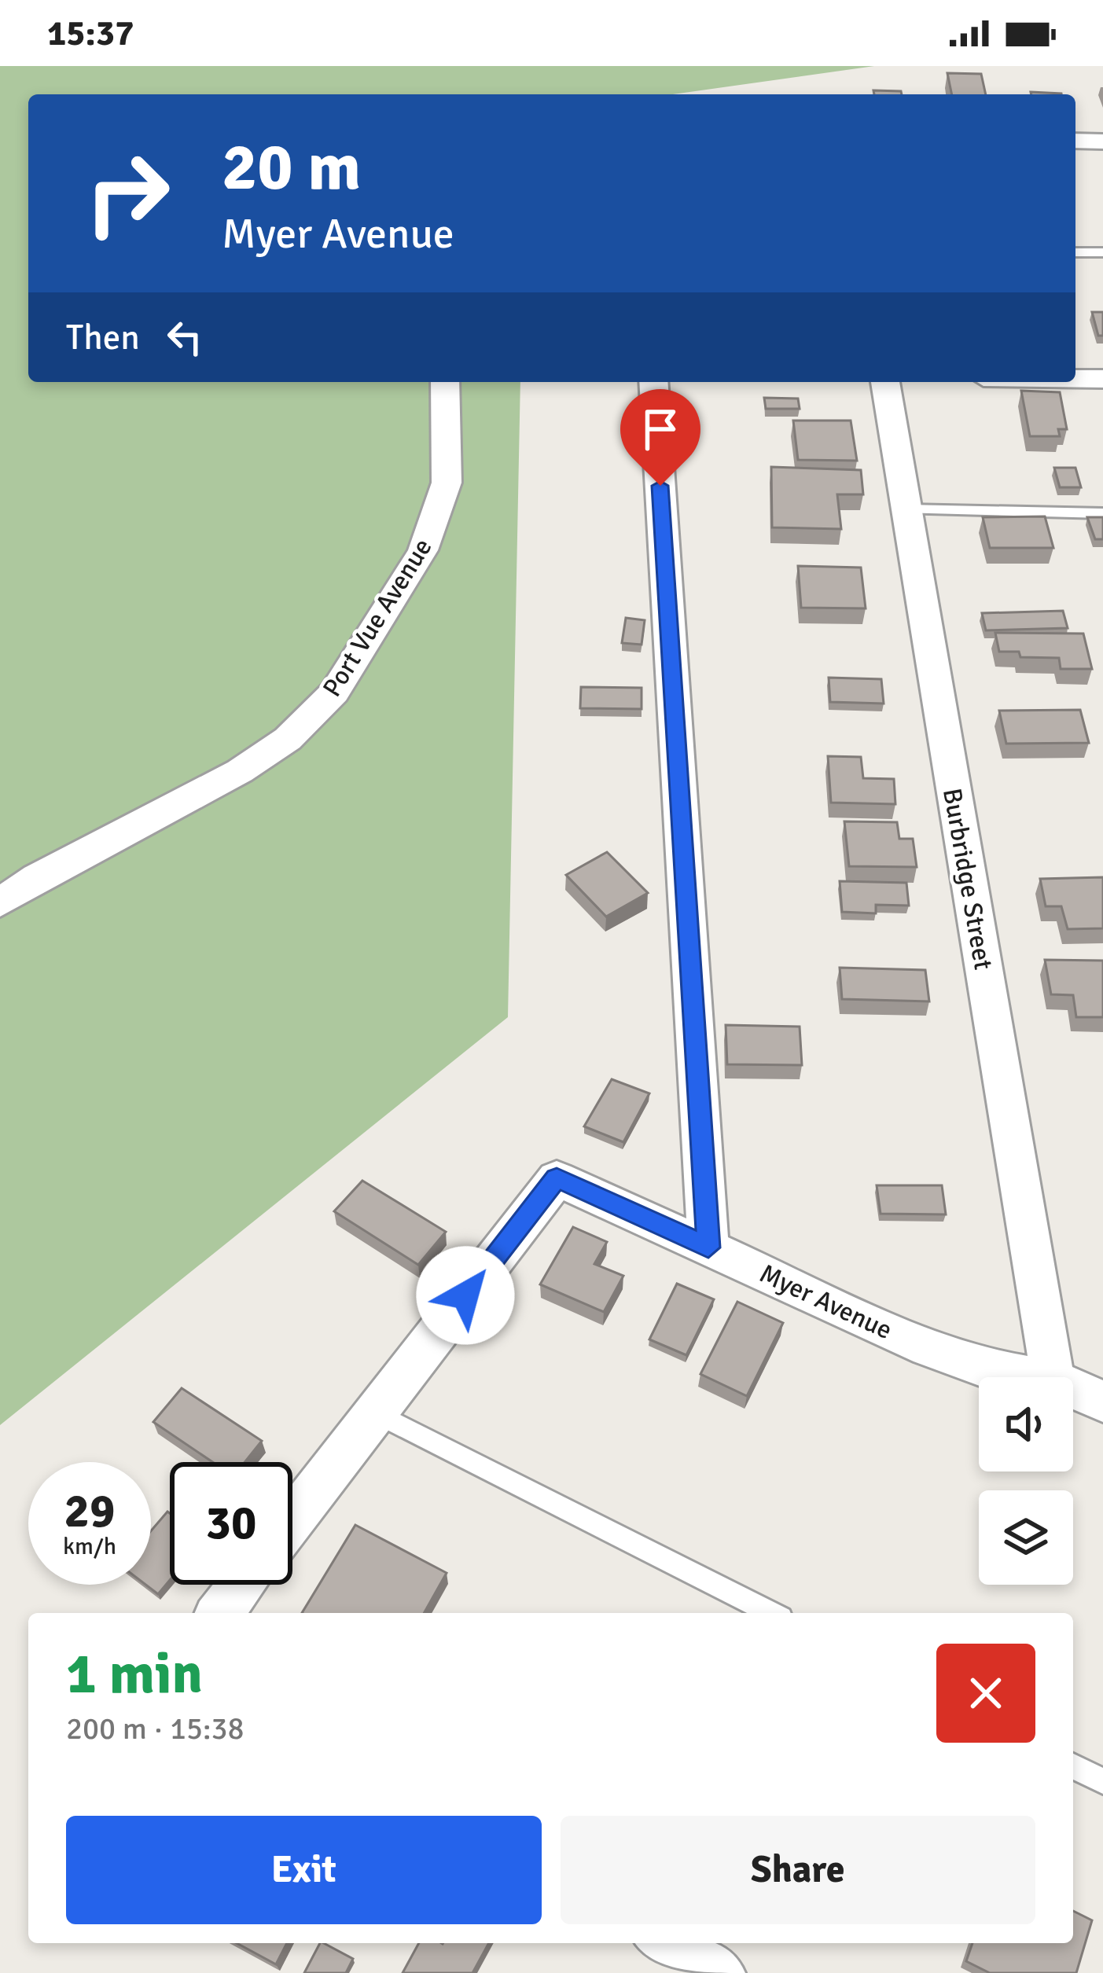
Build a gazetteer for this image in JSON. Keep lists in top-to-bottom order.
{
  "streets": {
    "street": ["Port Vue Avenue", "Burbridge Street", "Myer Avenue"]
  },
  "page": {
    "status": "15:37",
    "turn": ["20 m", "Myer Avenue"],
    "then": "Then",
    "speed": "29 km/h",
    "limit": "30",
    "heading": ["1 min", "200 m · 15:38"],
    "buttons": ["Exit", "Share"]
  }
}
